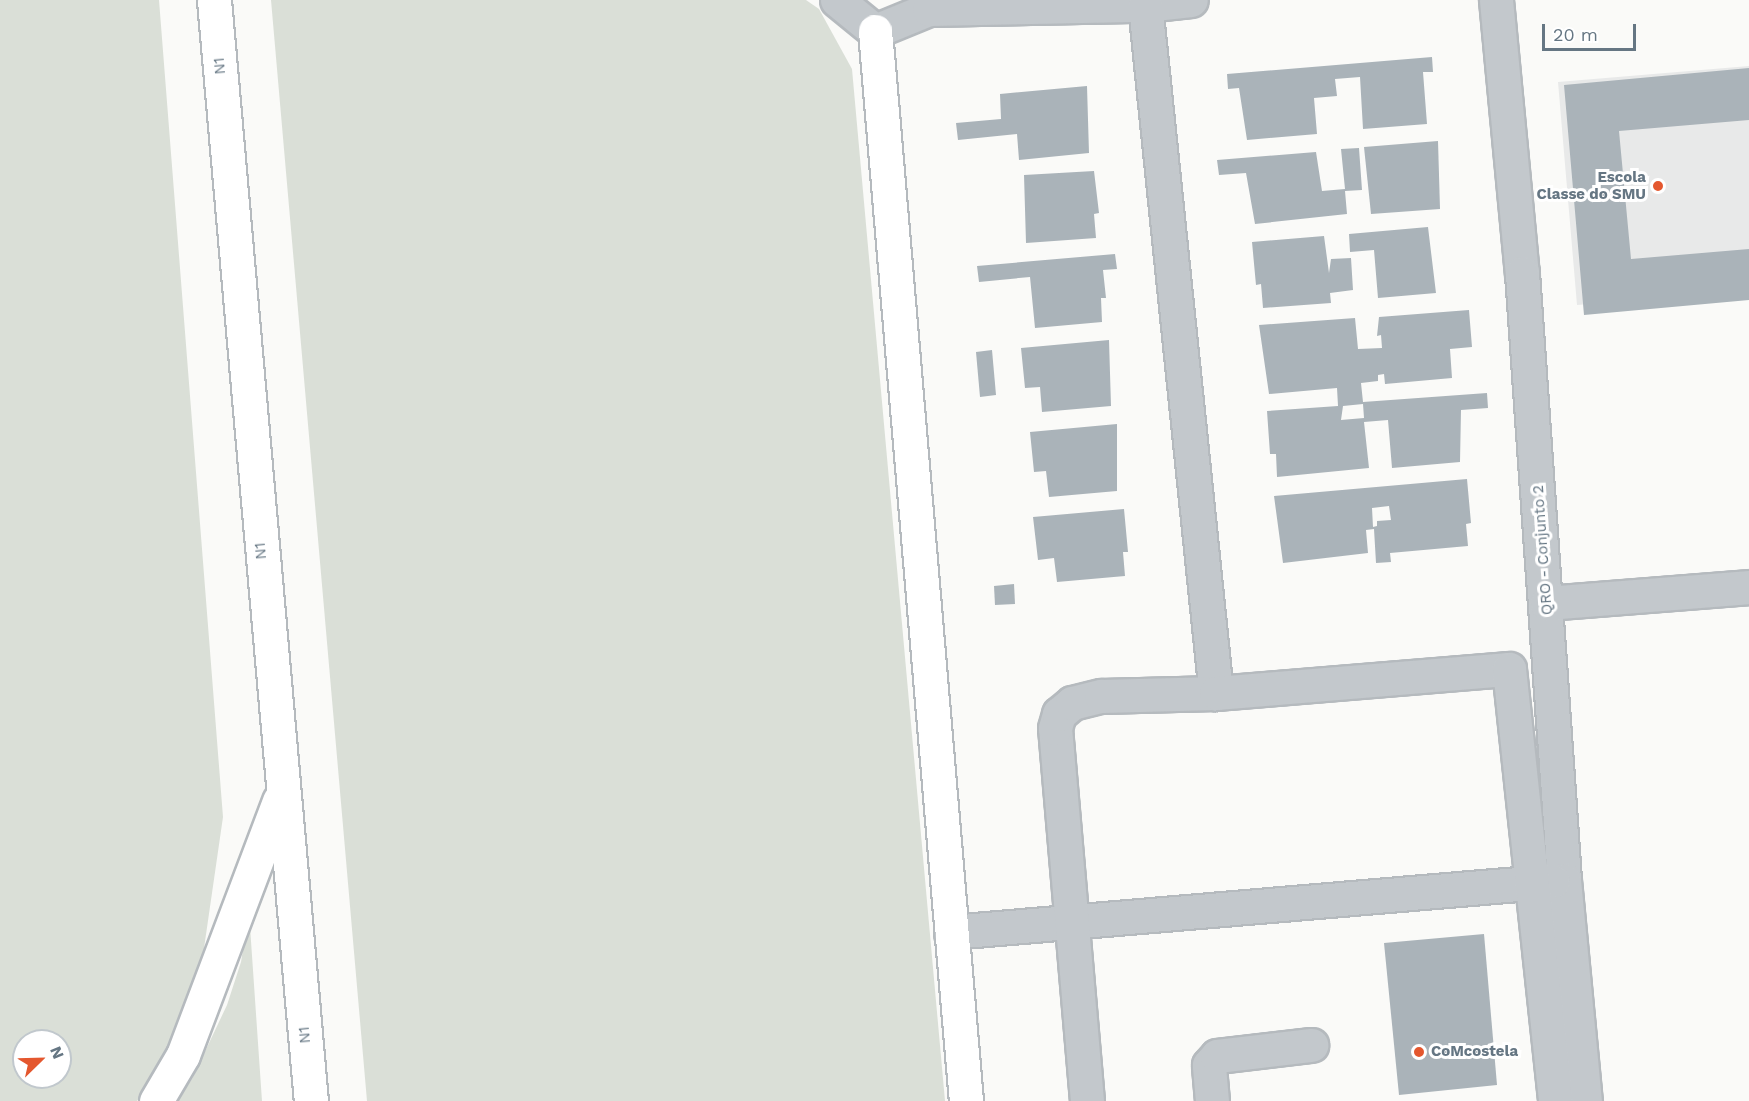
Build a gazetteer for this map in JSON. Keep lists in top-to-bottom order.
{
  "streets": {
    "main road": ["N1"],
    "street": ["QRO - Conjunto 2"]
  },
  "places": ["Escola Classe do SMU", "CoMcostela"],
  "scale_bar": "20 m",
  "north": "top right"
}
